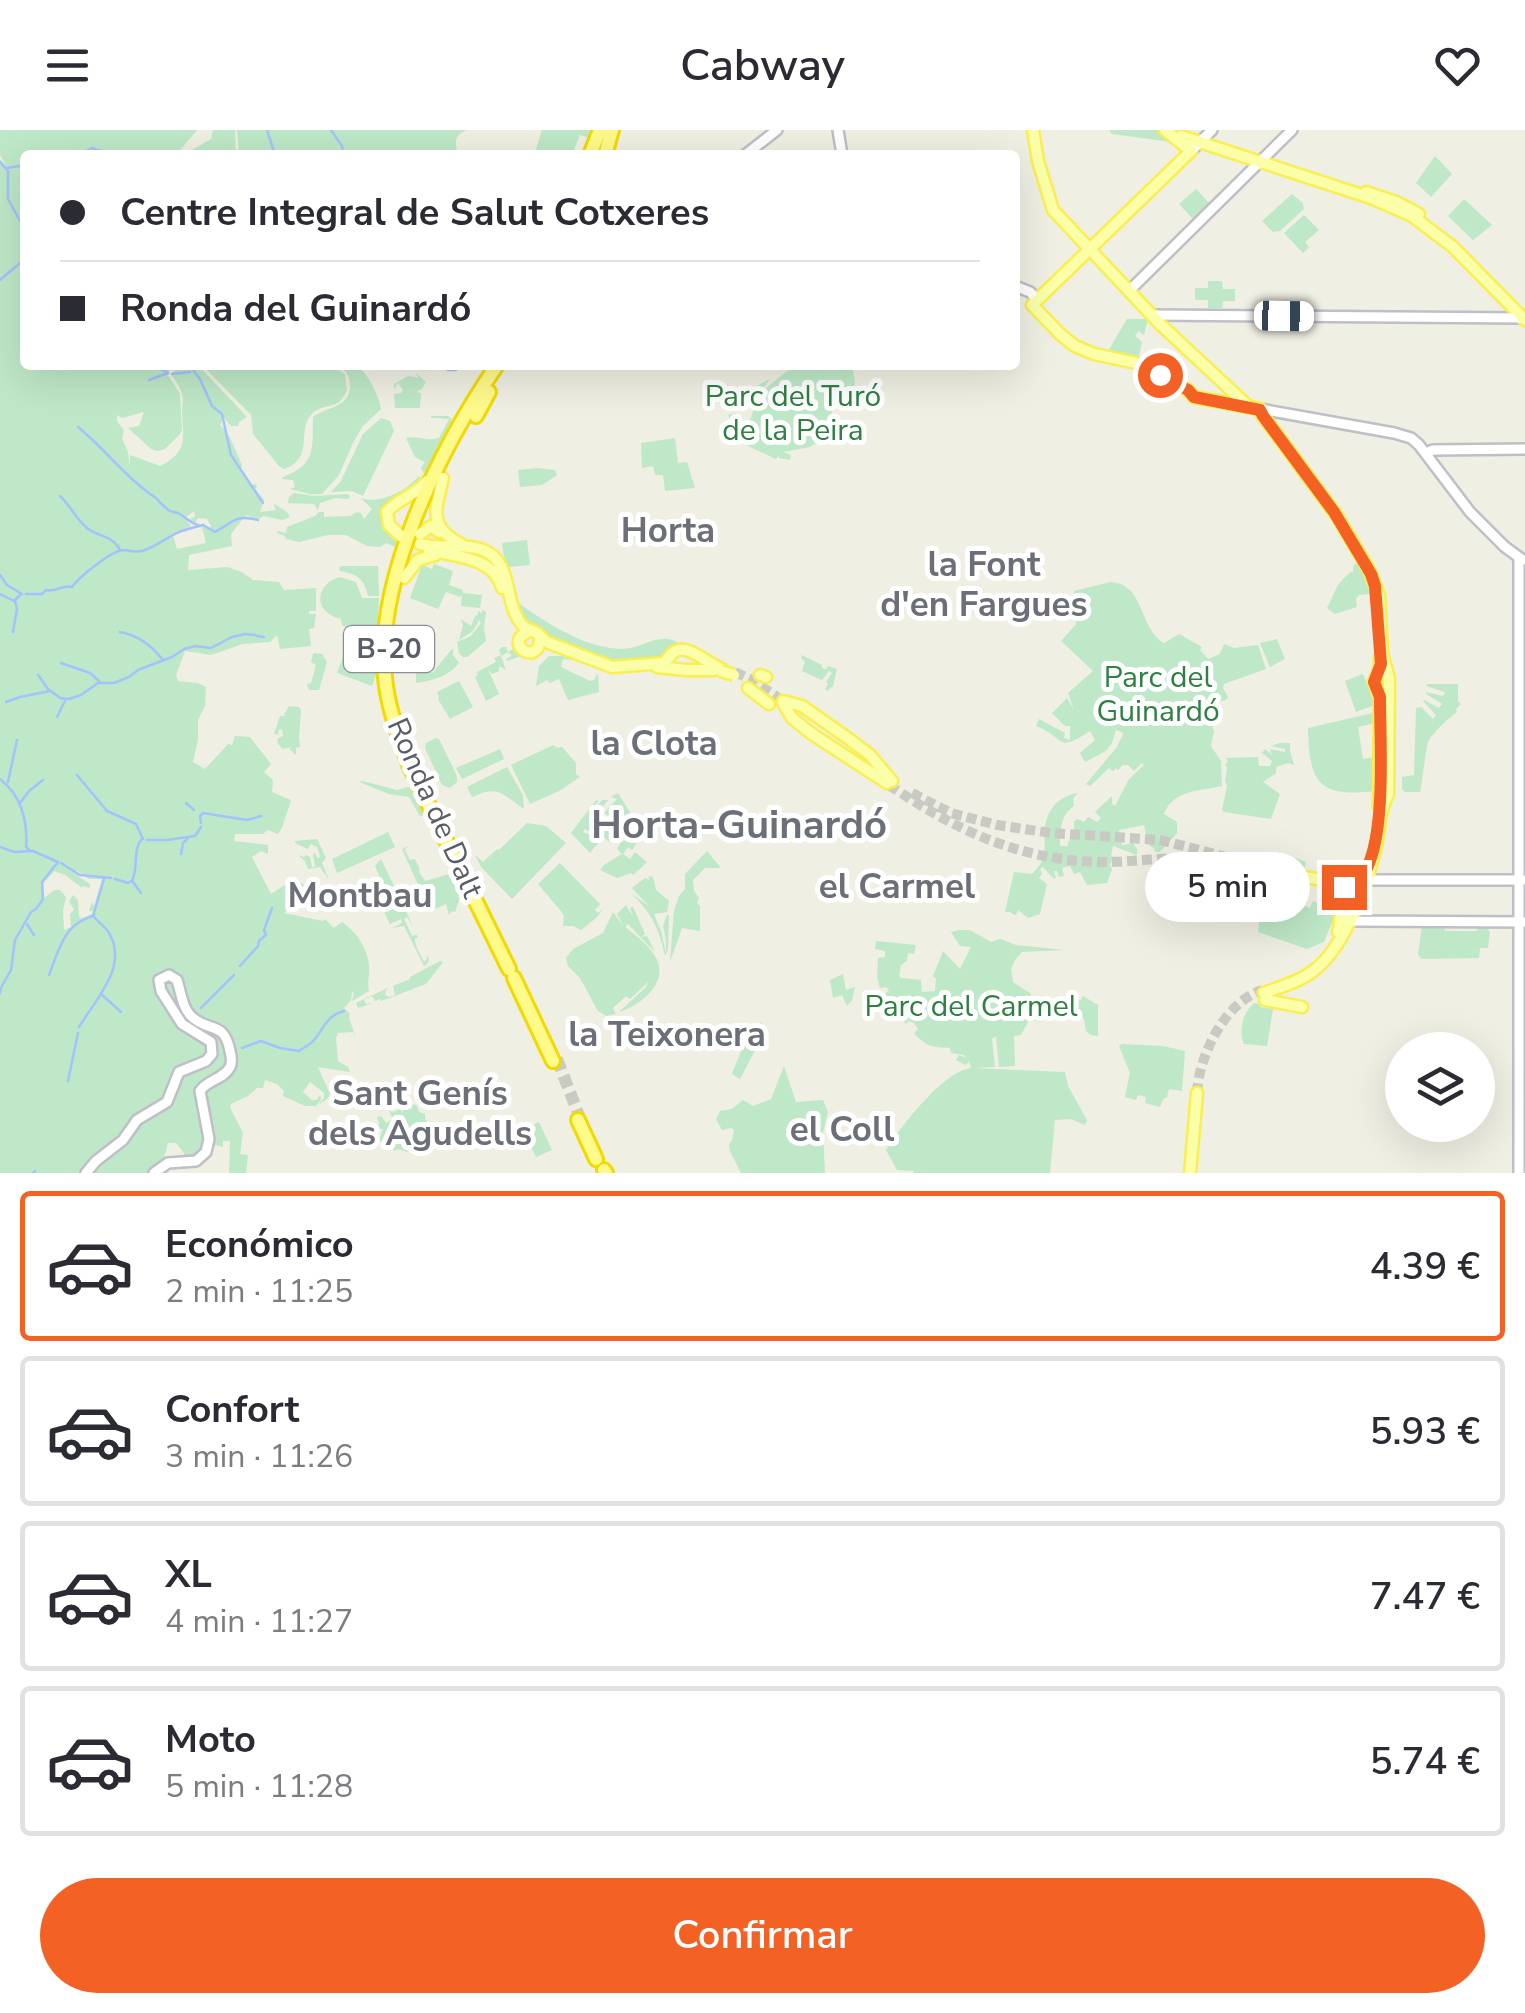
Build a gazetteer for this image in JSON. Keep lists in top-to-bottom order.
{
  "streets": {
    "highway": ["B-20", "Ronda de Dalt"]
  },
  "districts": [
    "Horta",
    "la Font d'en Fargues",
    "la Clota",
    "Horta-Guinardó",
    "el Carmel",
    "Montbau",
    "la Teixonera",
    "Sant Genís dels Agudells",
    "el Coll"
  ],
  "parks": ["Parc del Turó de la Peira", "Parc del Guinardó", "Parc del Carmel"],
  "page": {
    "header": "Cabway",
    "banner": ["Centre Integral de Salut Cotxeres", "Ronda del Guinardó"],
    "bubble": "5 min",
    "list": [
      {
        "name": "Económico",
        "note": "2 min · 11:25",
        "value": "4.39 €"
      },
      {
        "name": "Confort",
        "note": "3 min · 11:26",
        "value": "5.93 €"
      },
      {
        "name": "XL",
        "note": "4 min · 11:27",
        "value": "7.47 €"
      },
      {
        "name": "Moto",
        "note": "5 min · 11:28",
        "value": "5.74 €"
      }
    ],
    "buttons": "Confirmar"
  }
}
